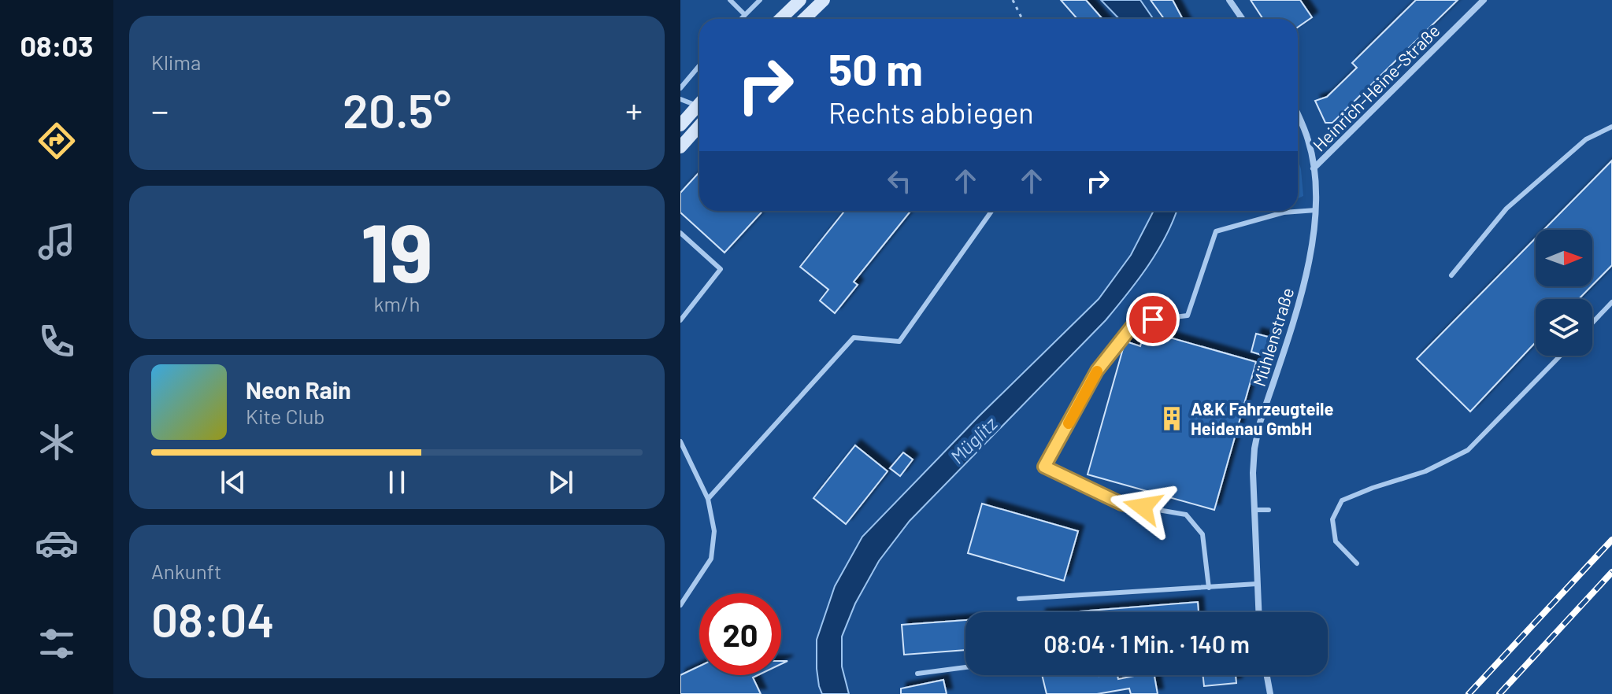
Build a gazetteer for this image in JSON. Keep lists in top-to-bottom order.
{
  "streets": {
    "street": ["Heinrich-Heine-Straße", "Mühlenstraße"]
  },
  "crossings": [
    ["Heinrich-Heine-Straße", "Mühlenstraße"]
  ],
  "water": ["Müglitz"],
  "places": {
    "building": ["A&K Fahrzeugteile Heidenau GmbH"]
  },
  "north": "right",
  "page": {
    "tabs": "08:03",
    "tile": [
      "Klima",
      ["19", "km/h"],
      ["Ankunft", "08:04"]
    ],
    "turn": ["50 m", "Rechts abbiegen"],
    "heat": ["−", "20.5°", "+"],
    "song": ["Neon Rain", "Kite Club"],
    "limit": "20",
    "trip": "08:04 · 1 Min. · 140 m"
  }
}
